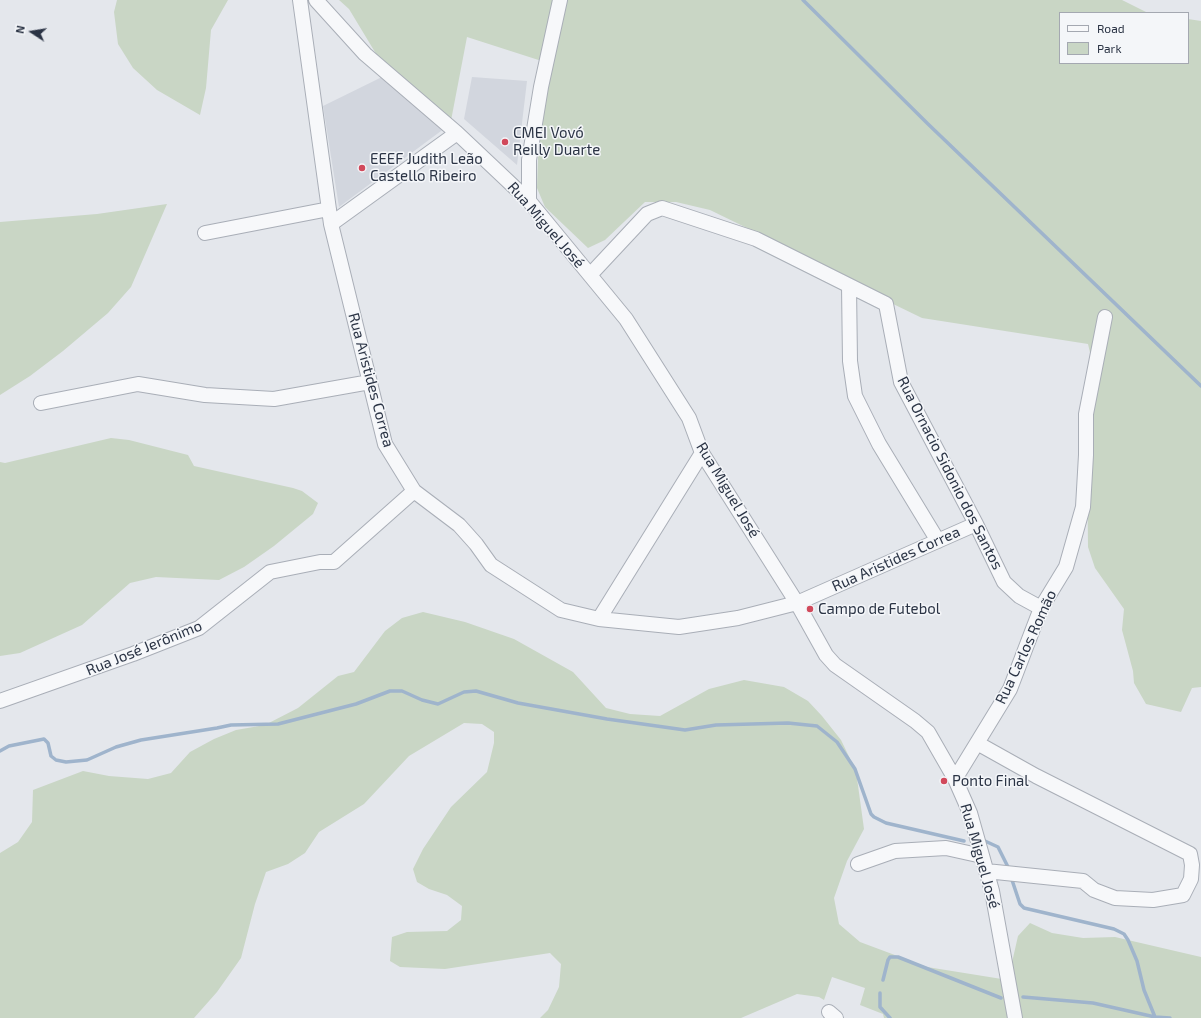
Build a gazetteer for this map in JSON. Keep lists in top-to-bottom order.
{
  "streets": {
    "street": [
      "Rua Miguel José",
      "Rua Aristides Correa",
      "Rua Ornacio Sidonio dos Santos",
      "Rua Carlos Romão",
      "Rua José Jerônimo"
    ]
  },
  "crossings": [
    ["Rua Miguel José", "Rua Aristides Correa"],
    ["Rua Miguel José", "Rua Ornacio Sidonio dos Santos"],
    ["Rua Miguel José", "Rua Carlos Romão"],
    ["Rua Aristides Correa", "Rua Ornacio Sidonio dos Santos"],
    ["Rua Aristides Correa", "Rua José Jerônimo"],
    ["Rua Ornacio Sidonio dos Santos", "Rua Carlos Romão"]
  ],
  "places": [
    "CMEI Vovó Reilly Duarte",
    "EEEF Judith Leão Castello Ribeiro",
    "Campo de Futebol",
    "Ponto Final"
  ],
  "legend": ["Road", "Park"],
  "north": "left"
}
